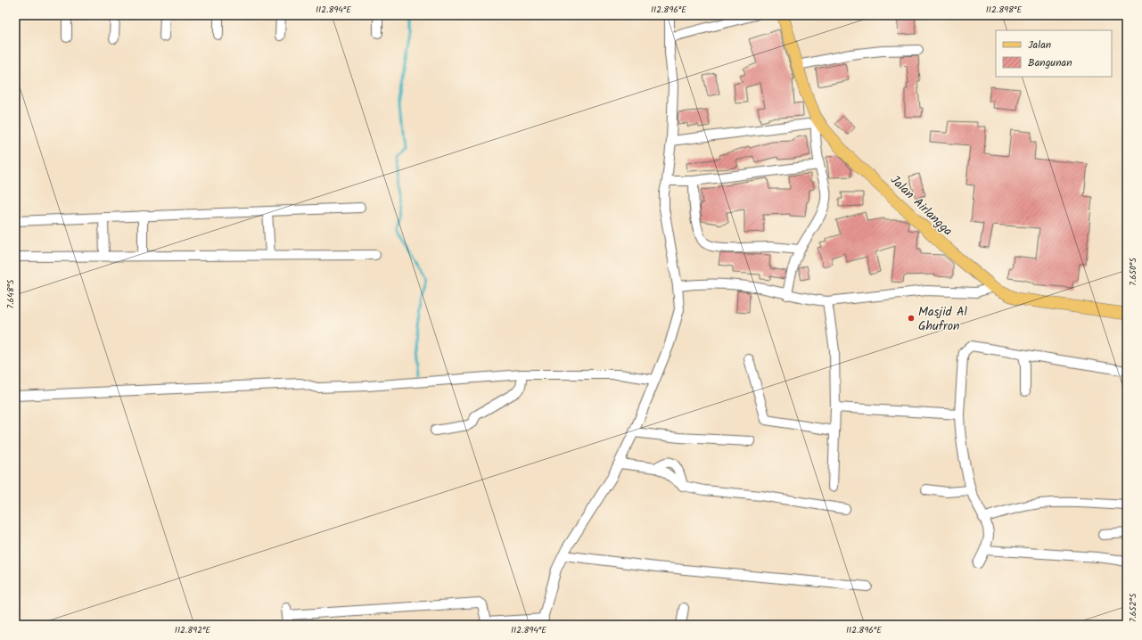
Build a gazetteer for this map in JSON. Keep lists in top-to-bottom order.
{
  "streets": {
    "main road": ["Jalan Airlangga"]
  },
  "places": ["Masjid Al Ghufron"],
  "legend": ["Jalan", "Bangunan"],
  "coordinates": [
    "112.894°E",
    "112.896°E",
    "112.898°E",
    "7.650°S",
    "7.648°S",
    "7.652°S",
    "112.892°E"
  ]
}
